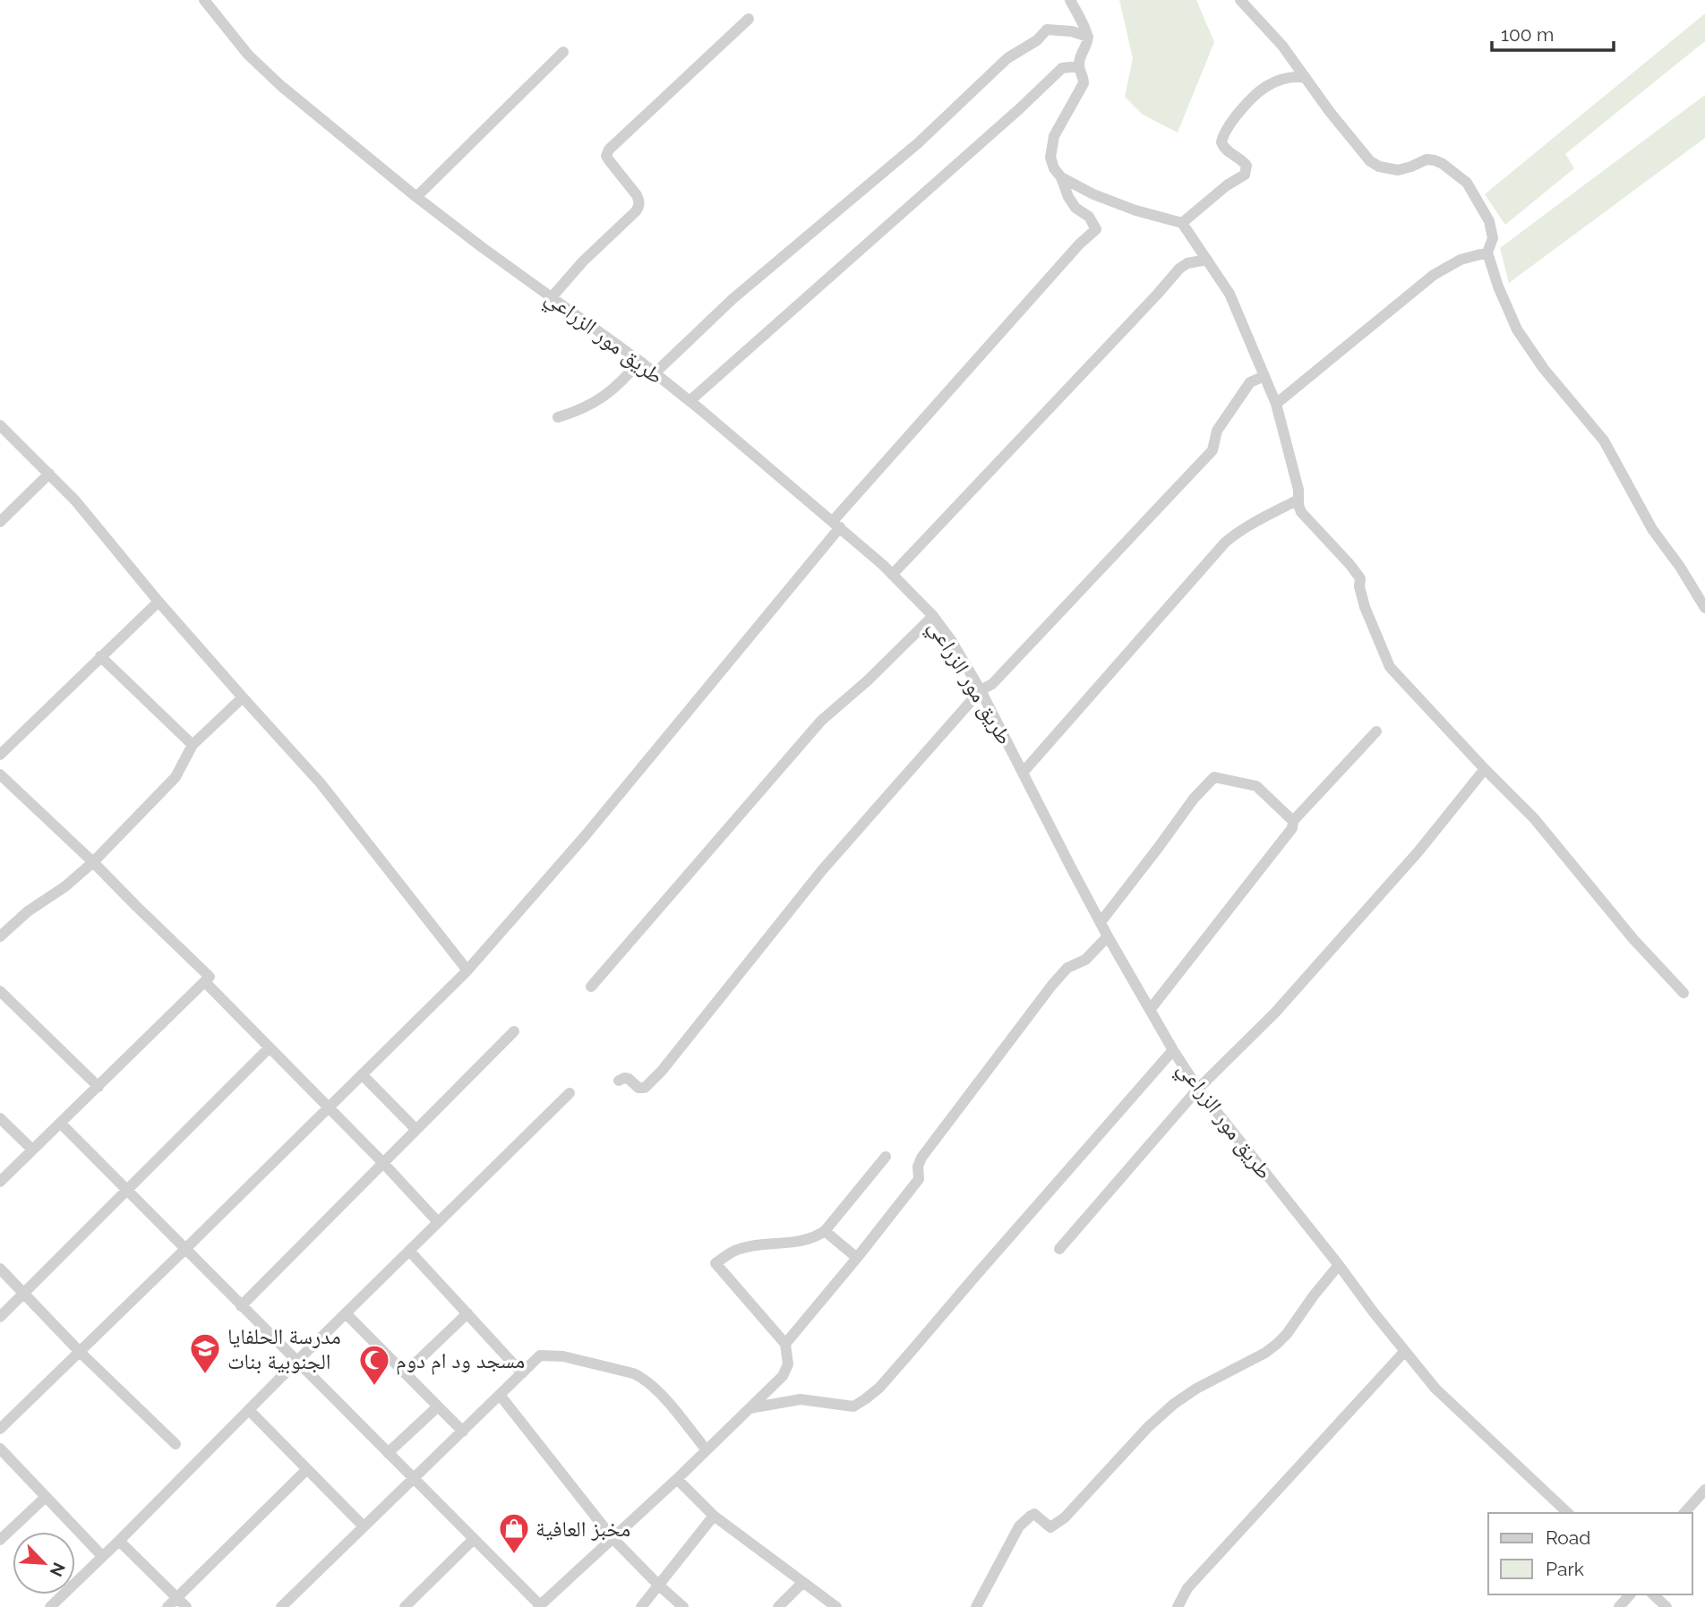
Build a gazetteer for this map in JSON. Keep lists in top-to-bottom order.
{
  "streets": {
    "street": ["طريق مور الزراعي"]
  },
  "places": {
    "school or university": ["مدرسة الحلفايا الجنوبية بنات"],
    "mosque": ["مسجد ود ام دوم"],
    "shop": ["مخبز العافية"]
  },
  "legend": ["Road", "Park"],
  "scale_bar": "100 m",
  "north": "bottom right"
}
